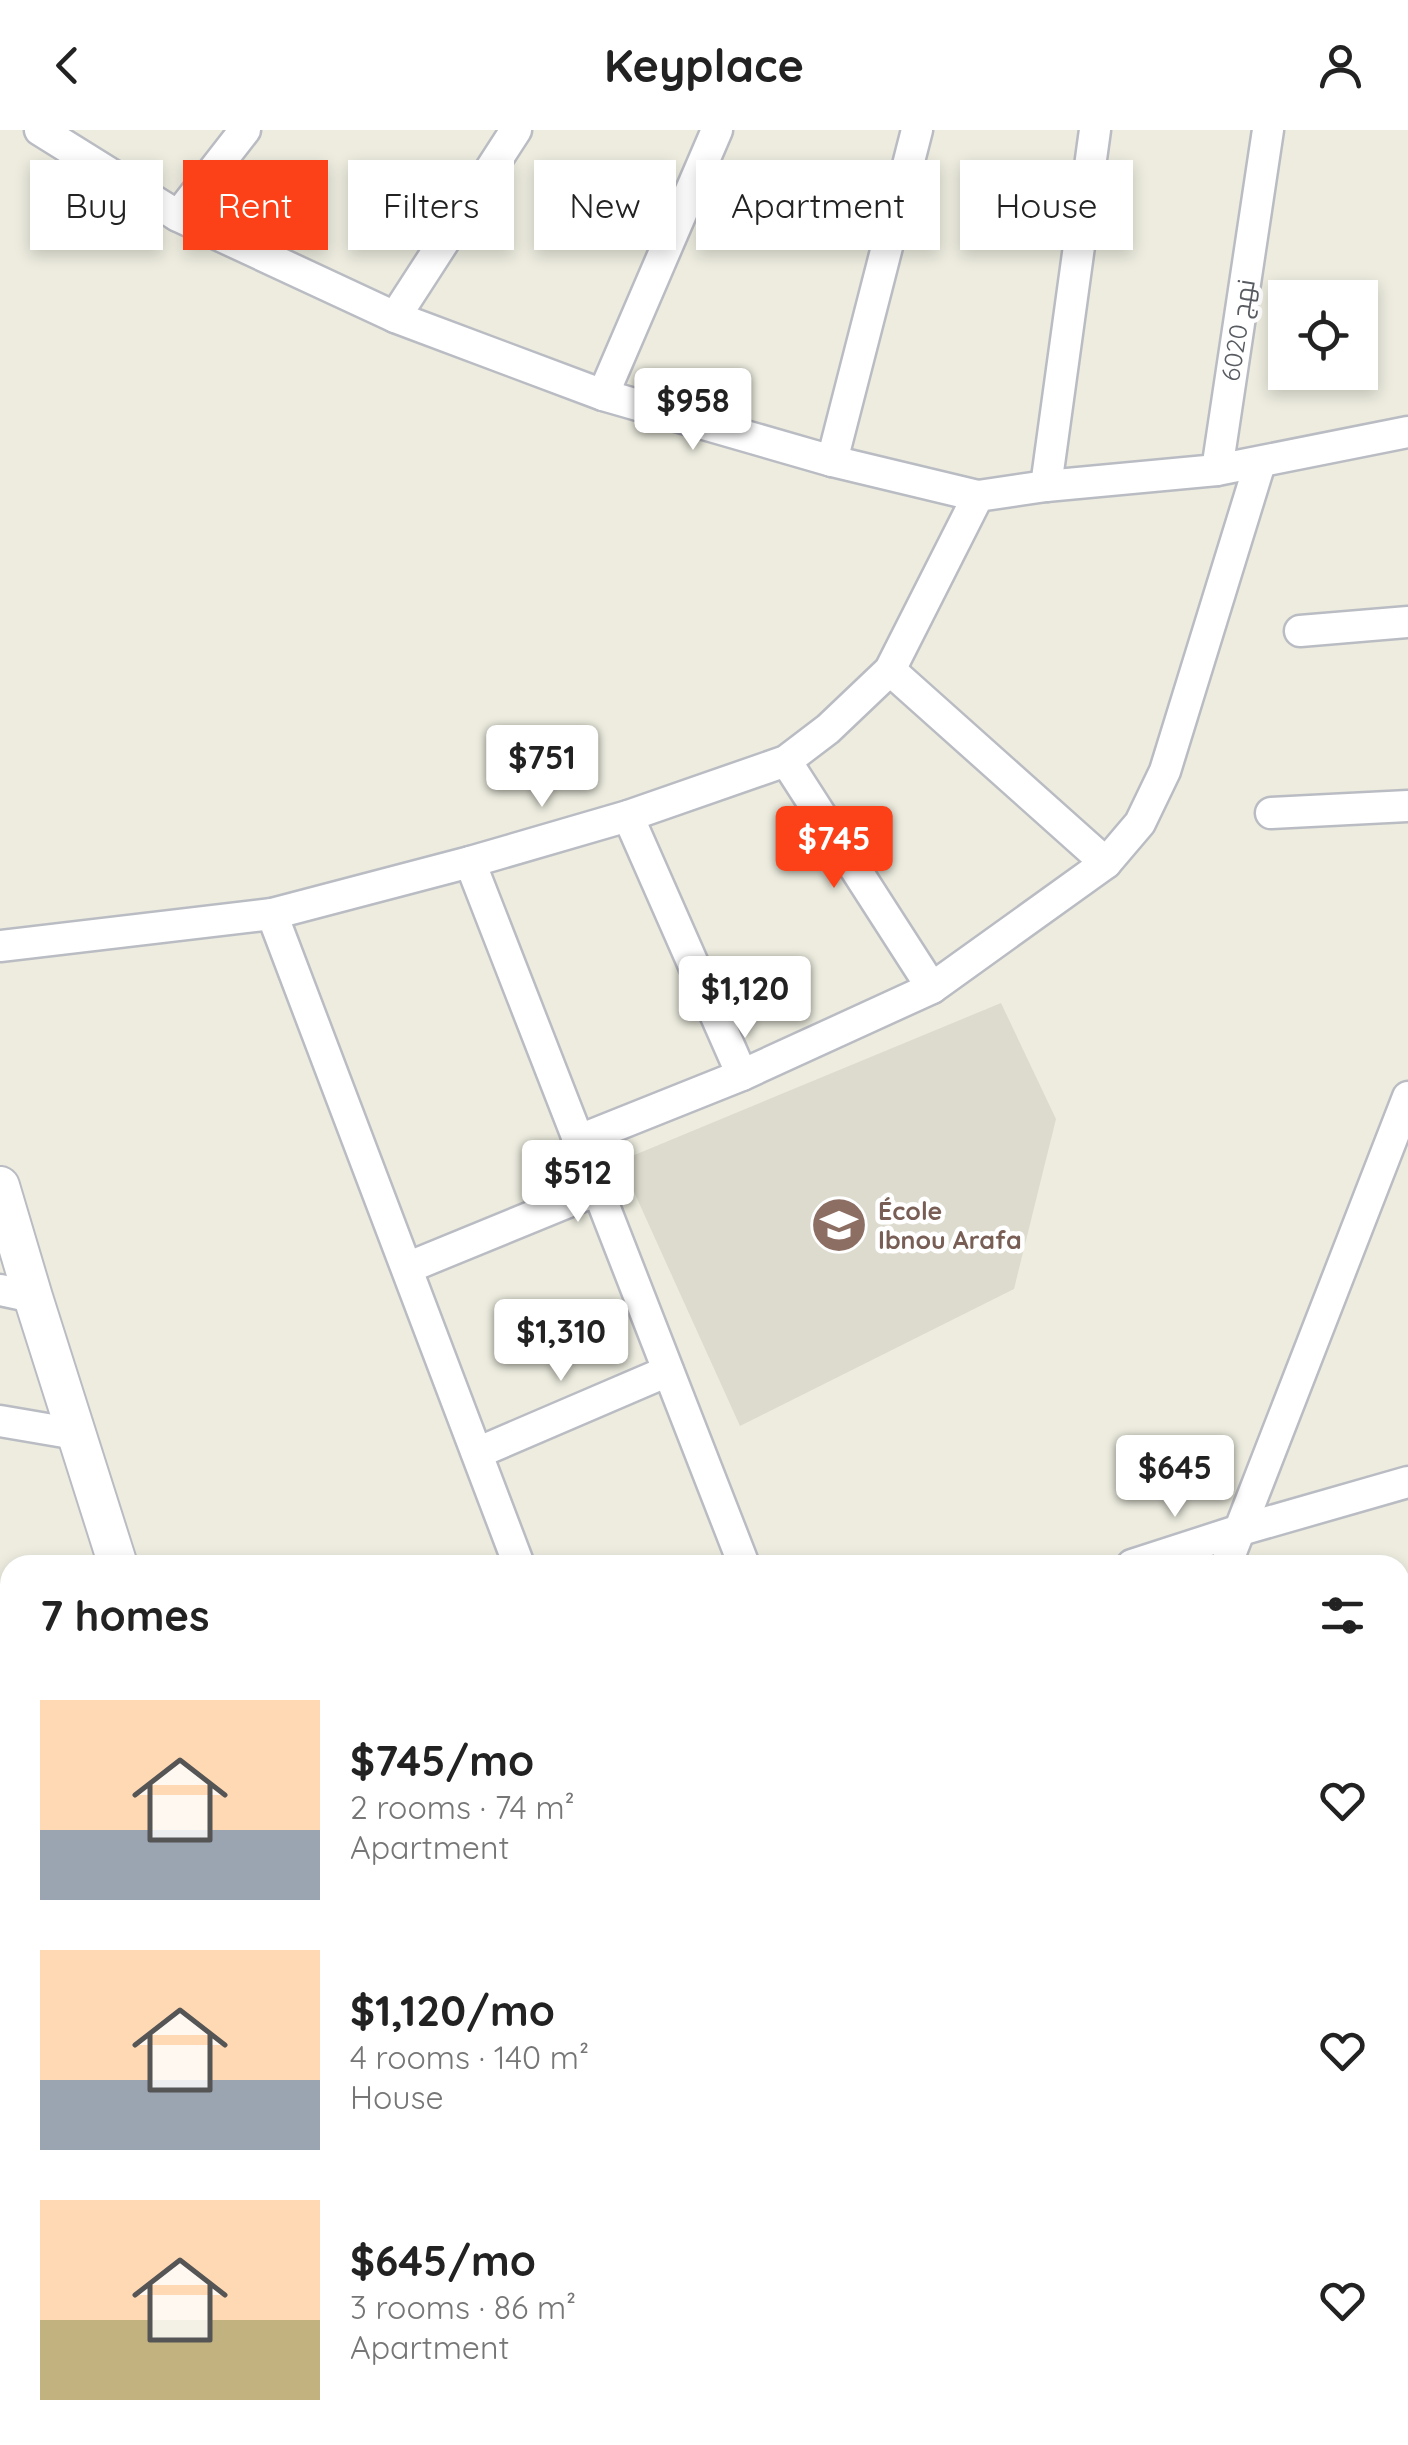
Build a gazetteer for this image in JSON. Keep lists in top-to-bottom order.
{
  "streets": {
    "street": ["نهج 6020"]
  },
  "places": {
    "school or university": ["École Ibnou Arafa"]
  },
  "page": {
    "header": "Keyplace",
    "chip": [
      "Buy",
      "Rent",
      "Filters",
      "New",
      "Apartment",
      "House"
    ],
    "price": [
      "$958",
      "$751",
      "$745",
      "$1,120",
      "$512",
      "$1,310",
      "$645"
    ],
    "heading": "7 homes",
    "list": [
      {
        "name": "$745/mo",
        "note": "2 rooms · 74 m² · Apartment"
      },
      {
        "name": "$1,120/mo",
        "note": "4 rooms · 140 m² · House"
      },
      {
        "name": "$645/mo",
        "note": "3 rooms · 86 m² · Apartment"
      }
    ]
  }
}
